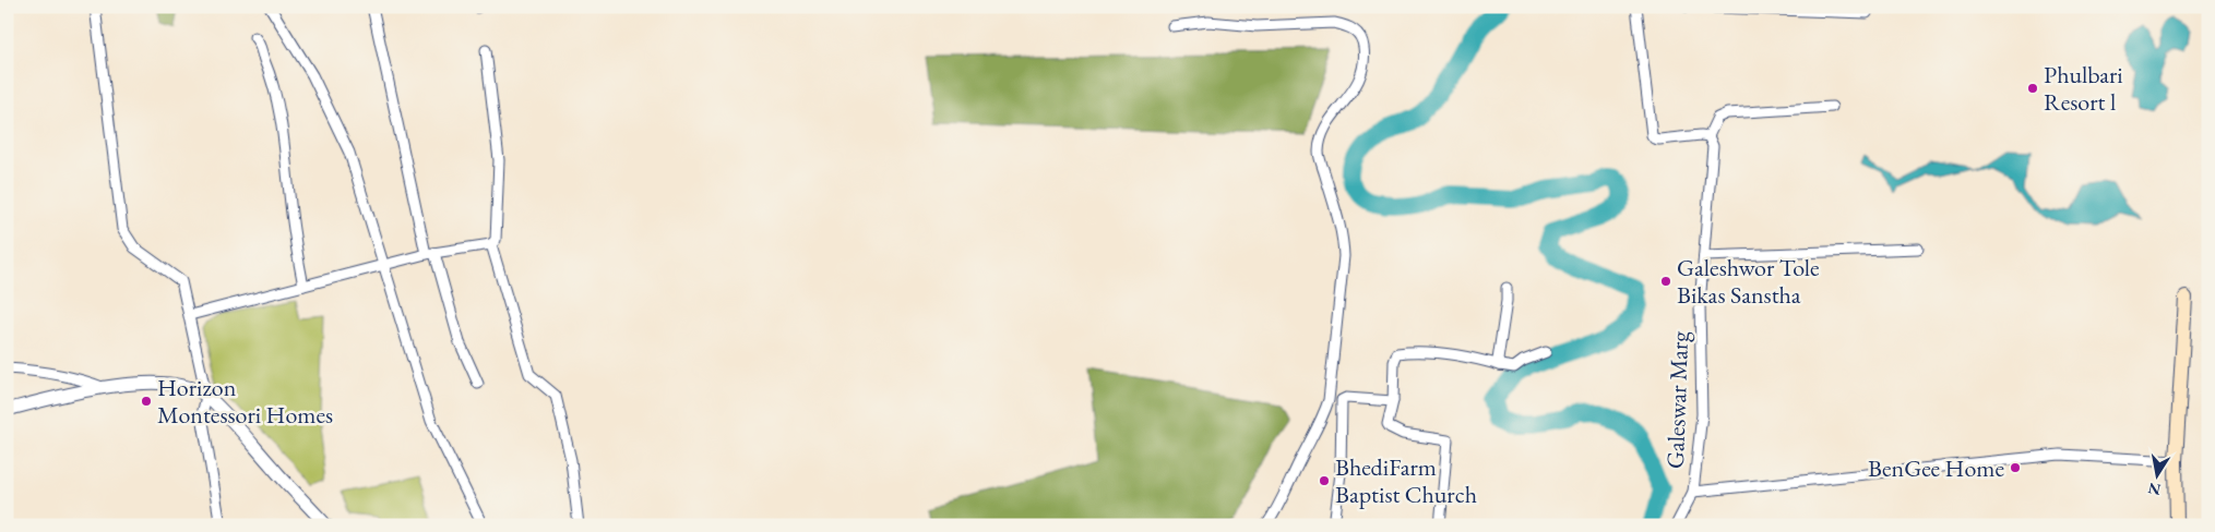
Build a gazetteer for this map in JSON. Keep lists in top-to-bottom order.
{
  "streets": {
    "street": ["Galeswar Marg"]
  },
  "places": [
    "Phulbari Resort l",
    "Galeshwor Tole Bikas Sanstha",
    "Horizon Montessori Homes",
    "BenGee Home",
    "BhediFarm Baptist Church"
  ],
  "north": "bottom"
}
